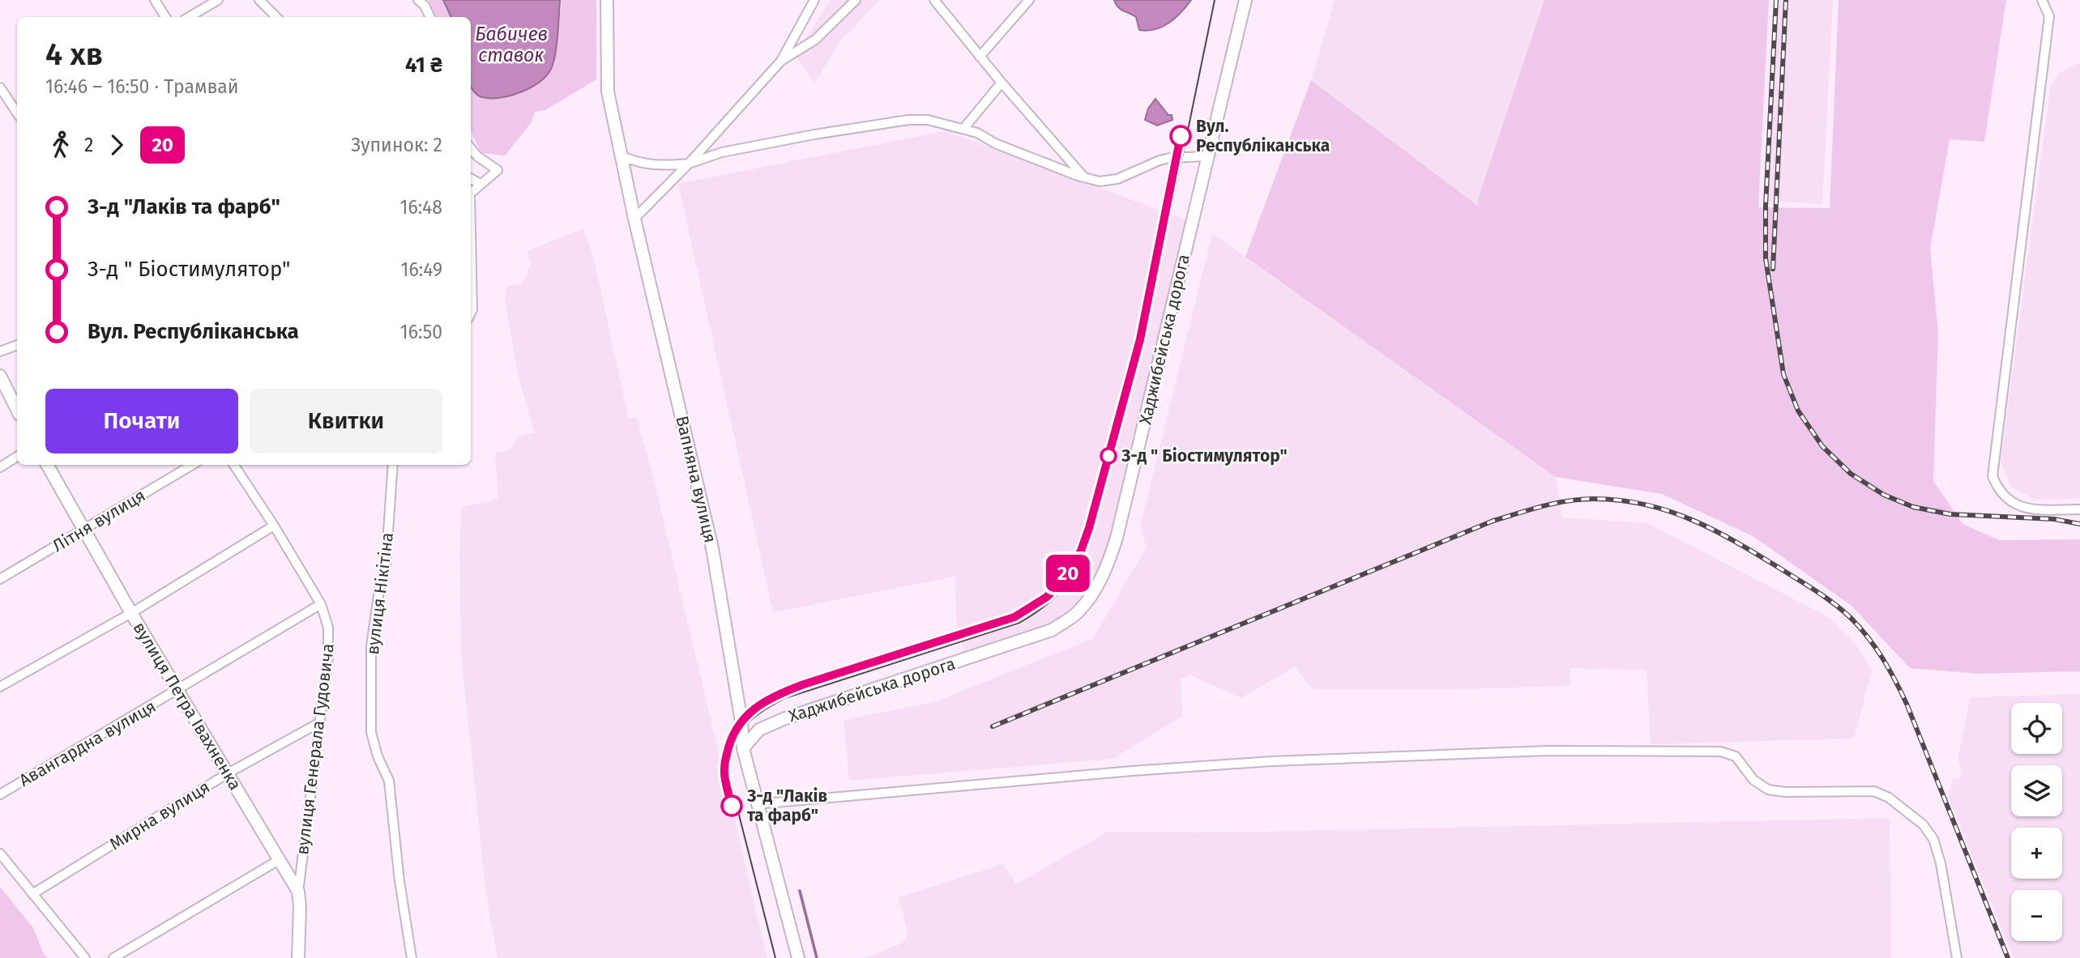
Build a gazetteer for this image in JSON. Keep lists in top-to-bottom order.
{
  "streets": {
    "street": [
      "Хаджибейська дорога",
      "Вапняна вулиця",
      "Літня вулиця",
      "вулиця Нікітіна",
      "вулиця Петра Івахненка",
      "Авангардна вулиця",
      "вулиця Генерала Гудовича",
      "Мирна вулиця"
    ]
  },
  "crossings": [
    ["Хаджибейська дорога", "Вапняна вулиця"],
    ["Літня вулиця", "вулиця Петра Івахненка"],
    ["вулиця Петра Івахненка", "Авангардна вулиця"],
    ["вулиця Петра Івахненка", "вулиця Генерала Гудовича"],
    ["вулиця Петра Івахненка", "Мирна вулиця"],
    ["Авангардна вулиця", "вулиця Генерала Гудовича"],
    ["вулиця Генерала Гудовича", "Мирна вулиця"]
  ],
  "water": ["Бабичев ставок"],
  "places": ["Вул. Республіканська", "З-д \" Біостимулятор\"", "З-д \"Лаків та фарб\""],
  "lines": ["tram line 20"],
  "page": {
    "on_map": "20",
    "heading": ["4 хв", "16:46 – 16:50 · Трамвай", "41 ₴"],
    "legs": ["2", "20", "Зупинок: 2"],
    "list": [
      {
        "name": "З-д \"Лаків та фарб\"",
        "value": "16:48"
      },
      {
        "name": "З-д \" Біостимулятор\"",
        "value": "16:49"
      },
      {
        "name": "Вул. Республіканська",
        "value": "16:50"
      }
    ],
    "buttons": ["Почати", "Квитки"],
    "map_buttons": ["+", "−"]
  }
}
